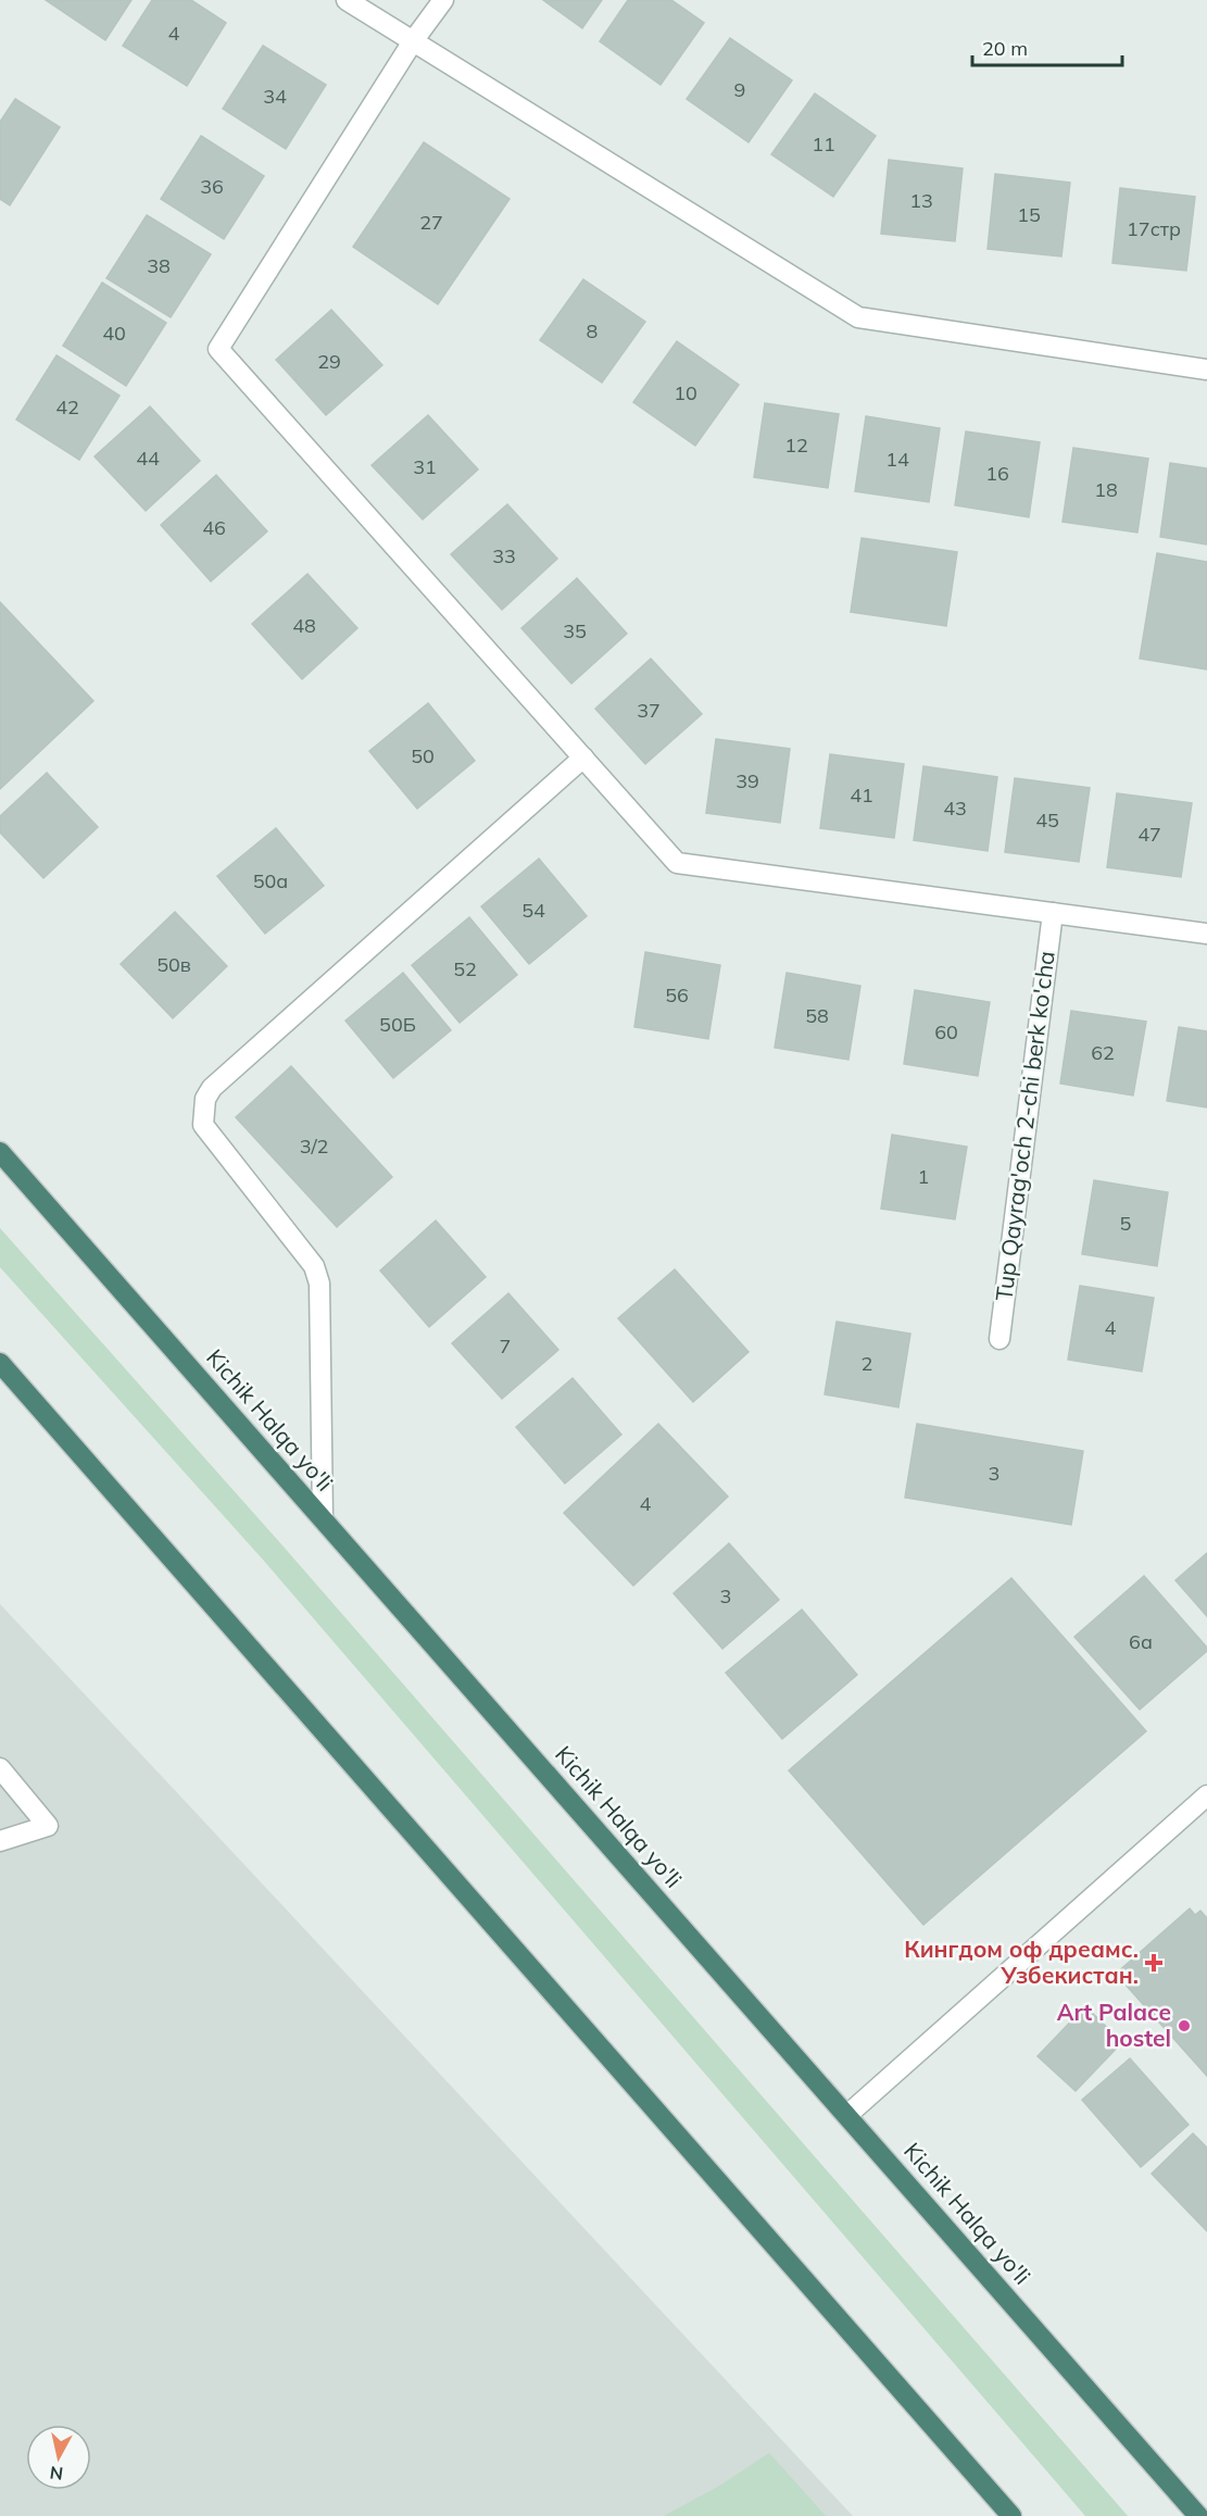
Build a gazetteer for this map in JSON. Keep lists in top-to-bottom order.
{
  "streets": {
    "highway": ["Kichik Halqa yo'li"],
    "street": ["Tup Qayrag'och 2-chi berk ko'cha"]
  },
  "places": {
    "health": ["Кингдом оф дреамс. Узбекистан."],
    "other": ["Art Palace hostel"]
  },
  "house_numbers": [
    "4",
    "9",
    "34",
    "11",
    "36",
    "13",
    "15",
    "27",
    "17стр",
    "38",
    "8",
    "40",
    "29",
    "10",
    "42",
    "12",
    "44",
    "14",
    "31",
    "16",
    "18",
    "46",
    "33",
    "48",
    "35",
    "37",
    "50",
    "39",
    "41",
    "43",
    "45",
    "47",
    "50а",
    "54",
    "50в",
    "52",
    "56",
    "58",
    "50Б",
    "60",
    "62",
    "3/2",
    "1",
    "5",
    "4",
    "7",
    "2",
    "3",
    "4",
    "3",
    "6а"
  ],
  "scale_bar": "20 m",
  "north": "bottom"
}
